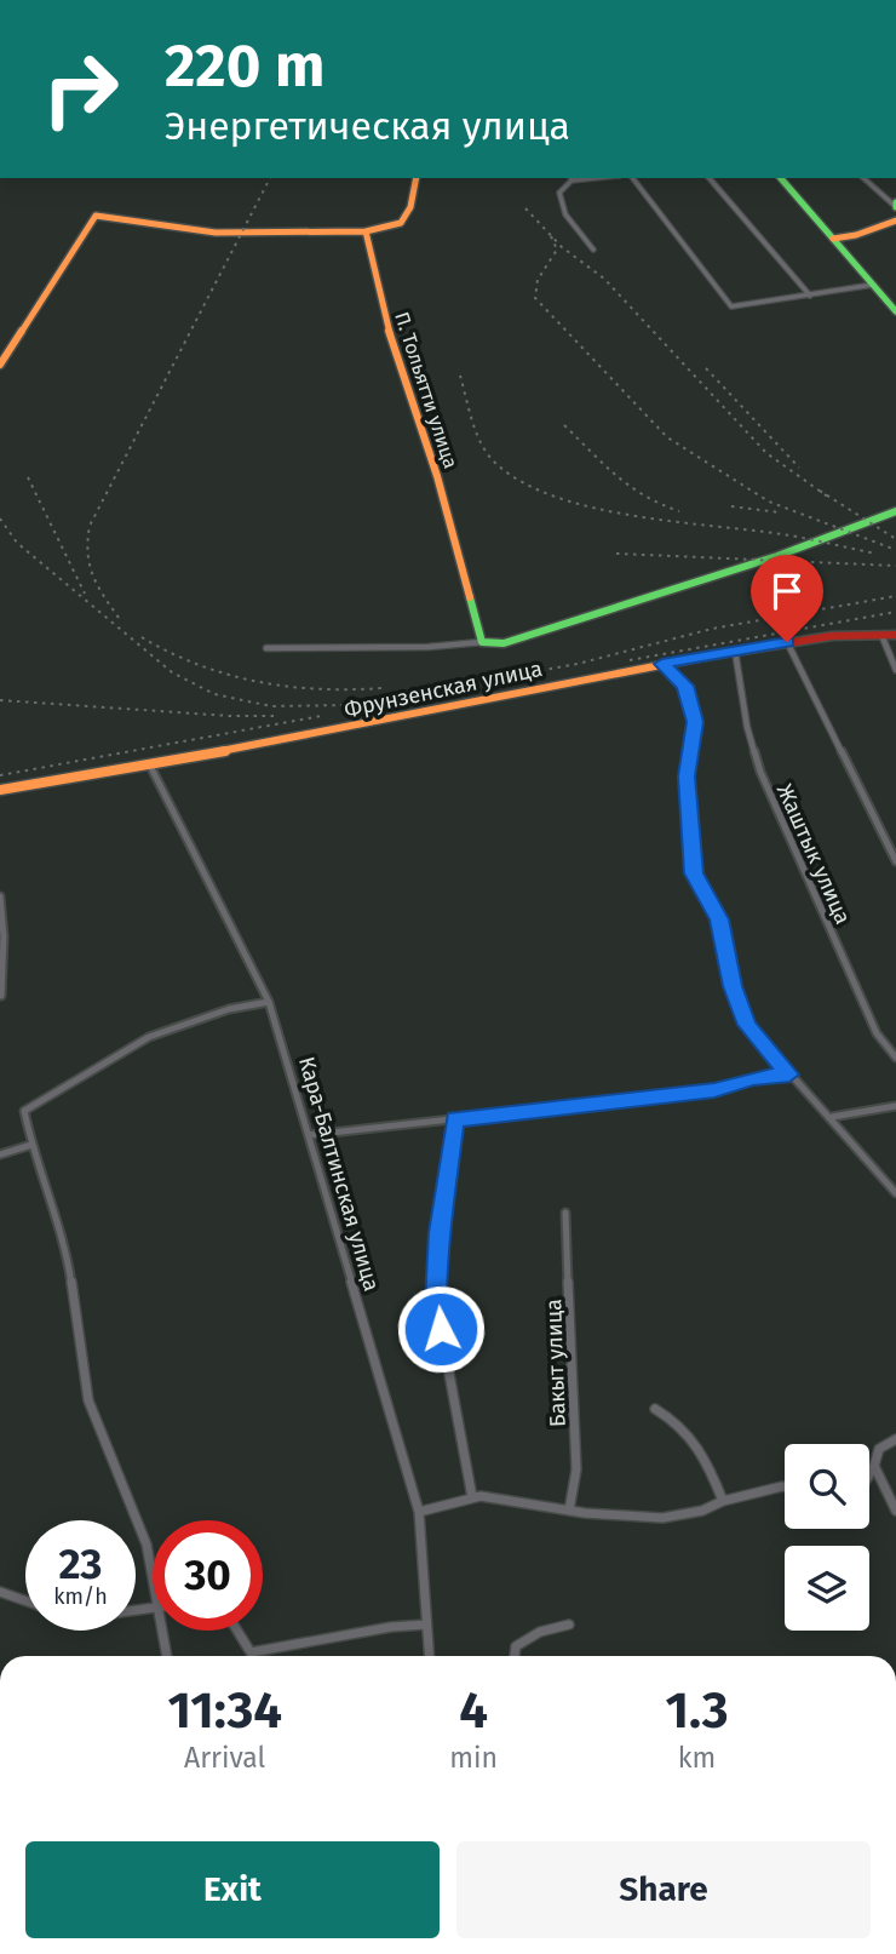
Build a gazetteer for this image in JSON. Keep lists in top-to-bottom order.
{
  "streets": {
    "main road": ["П. Тольятти улица", "Фрунзенская улица"],
    "street": ["Жаштык улица", "Кара-Балтинская улица", "Бакыт улица"]
  },
  "crossings": [
    ["Фрунзенская улица", "Жаштык улица"],
    ["Фрунзенская улица", "Кара-Балтинская улица"]
  ],
  "page": {
    "turn": ["220 m", "Энергетическая улица"],
    "speed": "23 km/h",
    "limit": "30",
    "eta": [
      "11:34",
      "Arrival",
      "4",
      "min",
      "1.3",
      "km"
    ],
    "buttons": ["Exit", "Share"]
  }
}
